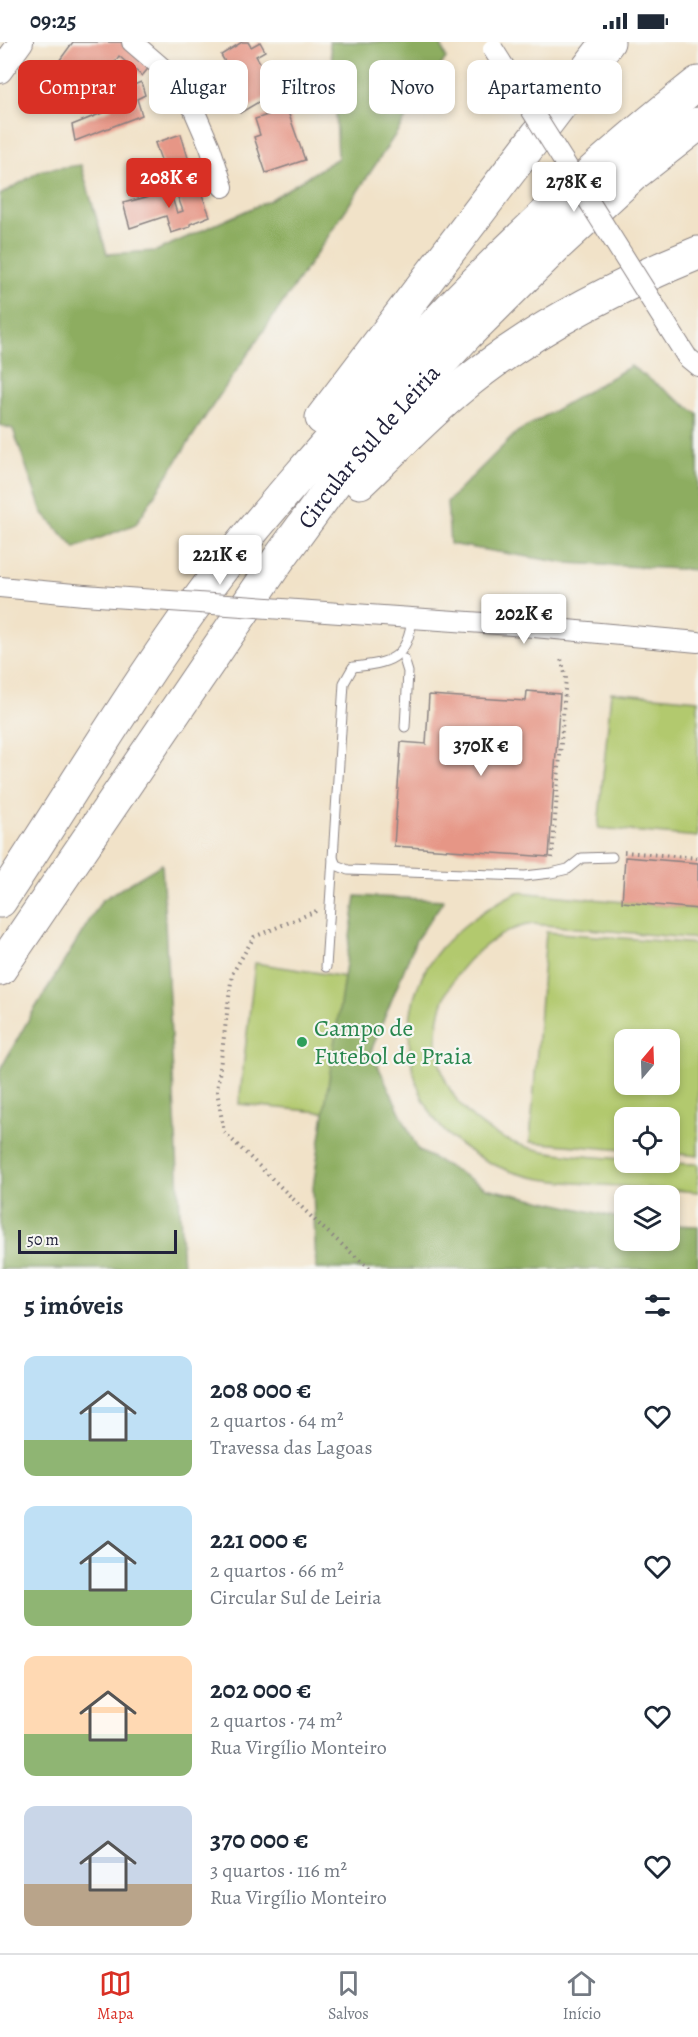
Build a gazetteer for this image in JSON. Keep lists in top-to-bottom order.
{
  "streets": {
    "highway": ["Circular Sul de Leiria"]
  },
  "places": ["Campo de Futebol de Praia"],
  "scale_bar": "50 m",
  "north": "top",
  "page": {
    "status": "09:25",
    "chip": [
      "Comprar",
      "Alugar",
      "Filtros",
      "Novo",
      "Apartamento"
    ],
    "price": [
      "208K €",
      "278K €",
      "221K €",
      "202K €",
      "370K €"
    ],
    "scale": "50 m",
    "heading": "5 imóveis",
    "list": [
      {
        "name": "208 000 €",
        "note": "2 quartos · 64 m² · Travessa das Lagoas"
      },
      {
        "name": "221 000 €",
        "note": "2 quartos · 66 m² · Circular Sul de Leiria"
      },
      {
        "name": "202 000 €",
        "note": "2 quartos · 74 m² · Rua Virgílio Monteiro"
      },
      {
        "name": "370 000 €",
        "note": "3 quartos · 116 m² · Rua Virgílio Monteiro"
      }
    ],
    "tabs": ["Mapa", "Salvos", "Início"]
  }
}
